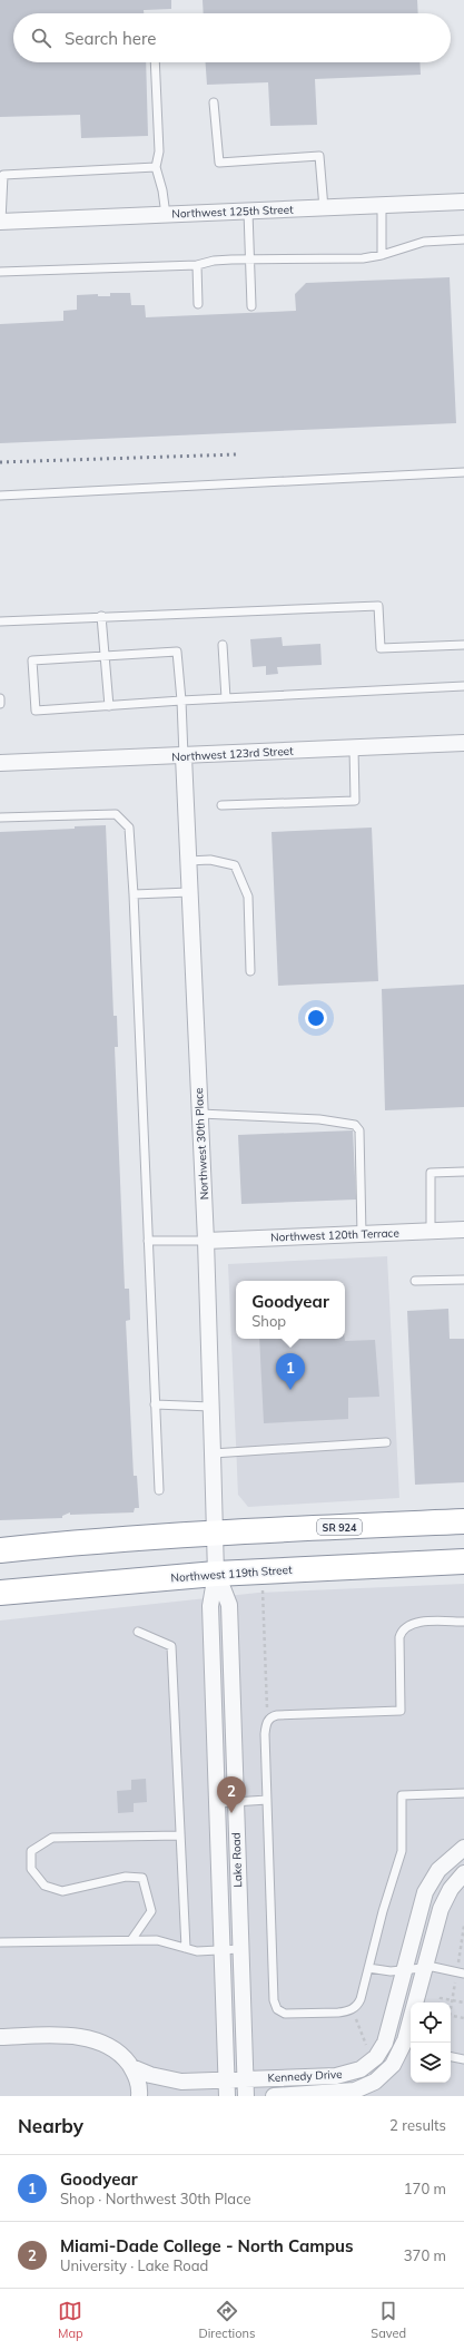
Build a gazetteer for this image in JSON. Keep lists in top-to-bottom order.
{
  "streets": {
    "highway": ["SR 924", "Northwest 119th Street"],
    "street": [
      "Northwest 125th Street",
      "Northwest 123rd Street",
      "Northwest 30th Place",
      "Northwest 120th Terrace",
      "Lake Road",
      "Kennedy Drive"
    ]
  },
  "crossings": [
    ["Northwest 123rd Street", "Northwest 30th Place"],
    ["Northwest 30th Place", "Northwest 120th Terrace"],
    ["Northwest 30th Place", "SR 924"],
    ["Northwest 30th Place", "Lake Road"],
    ["SR 924", "Lake Road"],
    ["Northwest 119th Street", "Lake Road"],
    ["Lake Road", "Kennedy Drive"]
  ],
  "page": {
    "search": "Search here",
    "popup": ["Goodyear", "Shop"],
    "pins": ["1", "2"],
    "heading": ["Nearby", "2 results"],
    "list": [
      {
        "mark": "1",
        "name": "Goodyear",
        "note": "Shop · Northwest 30th Place",
        "value": "170 m"
      },
      {
        "mark": "2",
        "name": "Miami-Dade College - North Campus",
        "note": "University · Lake Road",
        "value": "370 m"
      }
    ],
    "nav": ["Map", "Directions", "Saved"]
  }
}
